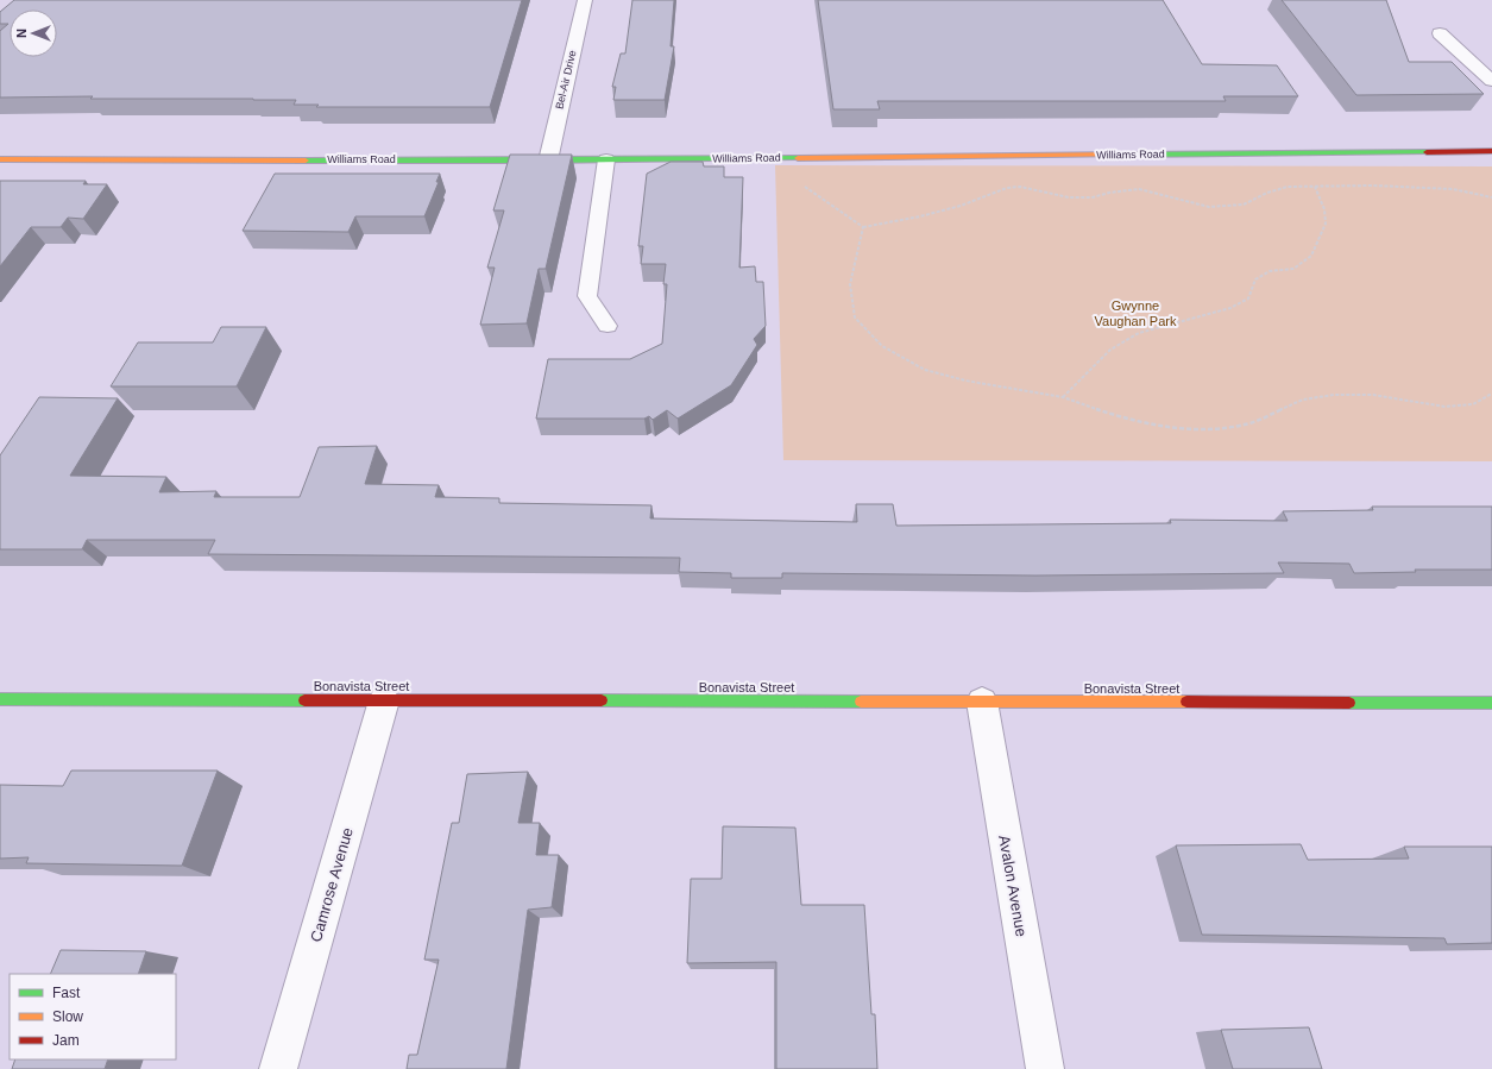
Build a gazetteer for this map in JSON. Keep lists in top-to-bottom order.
{
  "streets": {
    "street": [
      "Bel-Air Drive",
      "Williams Road",
      "Bonavista Street",
      "Camrose Avenue",
      "Avalon Avenue"
    ]
  },
  "crossings": [
    ["Bel-Air Drive", "Williams Road"],
    ["Bonavista Street", "Camrose Avenue"],
    ["Bonavista Street", "Avalon Avenue"]
  ],
  "parks": ["Gwynne Vaughan Park"],
  "legend": ["Fast", "Slow", "Jam"],
  "north": "left"
}
